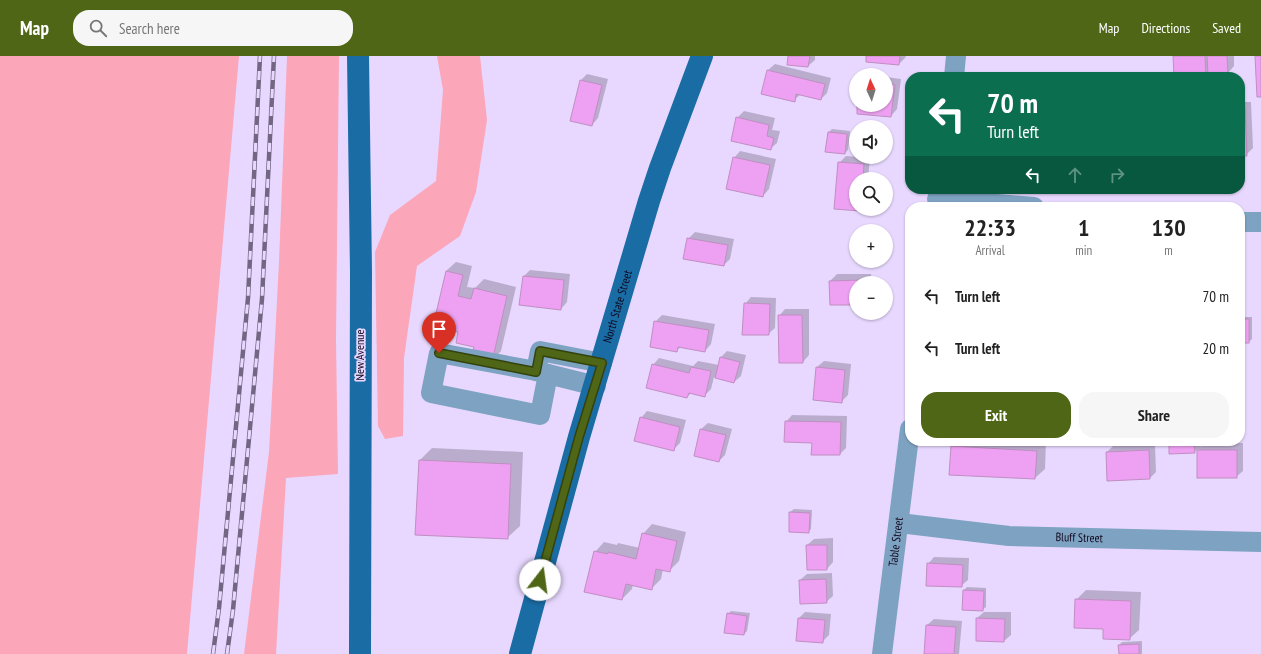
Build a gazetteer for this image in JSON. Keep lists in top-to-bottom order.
{
  "streets": {
    "main road": ["North State Street", "New Avenue"],
    "street": ["Bluff Street", "Table Street"]
  },
  "crossings": [
    ["Bluff Street", "Table Street"]
  ],
  "north": "top",
  "page": {
    "header": "Map",
    "search": "Search here",
    "nav": ["Map", "Directions", "Saved"],
    "map_buttons": ["+", "−"],
    "turn": ["70 m", "Turn left"],
    "eta": [
      "22:33",
      "Arrival",
      "1",
      "min",
      "130",
      "m"
    ],
    "list": [
      {
        "name": "Turn left",
        "value": "70 m"
      },
      {
        "name": "Turn left",
        "value": "20 m"
      }
    ],
    "buttons": ["Exit", "Share"]
  }
}
